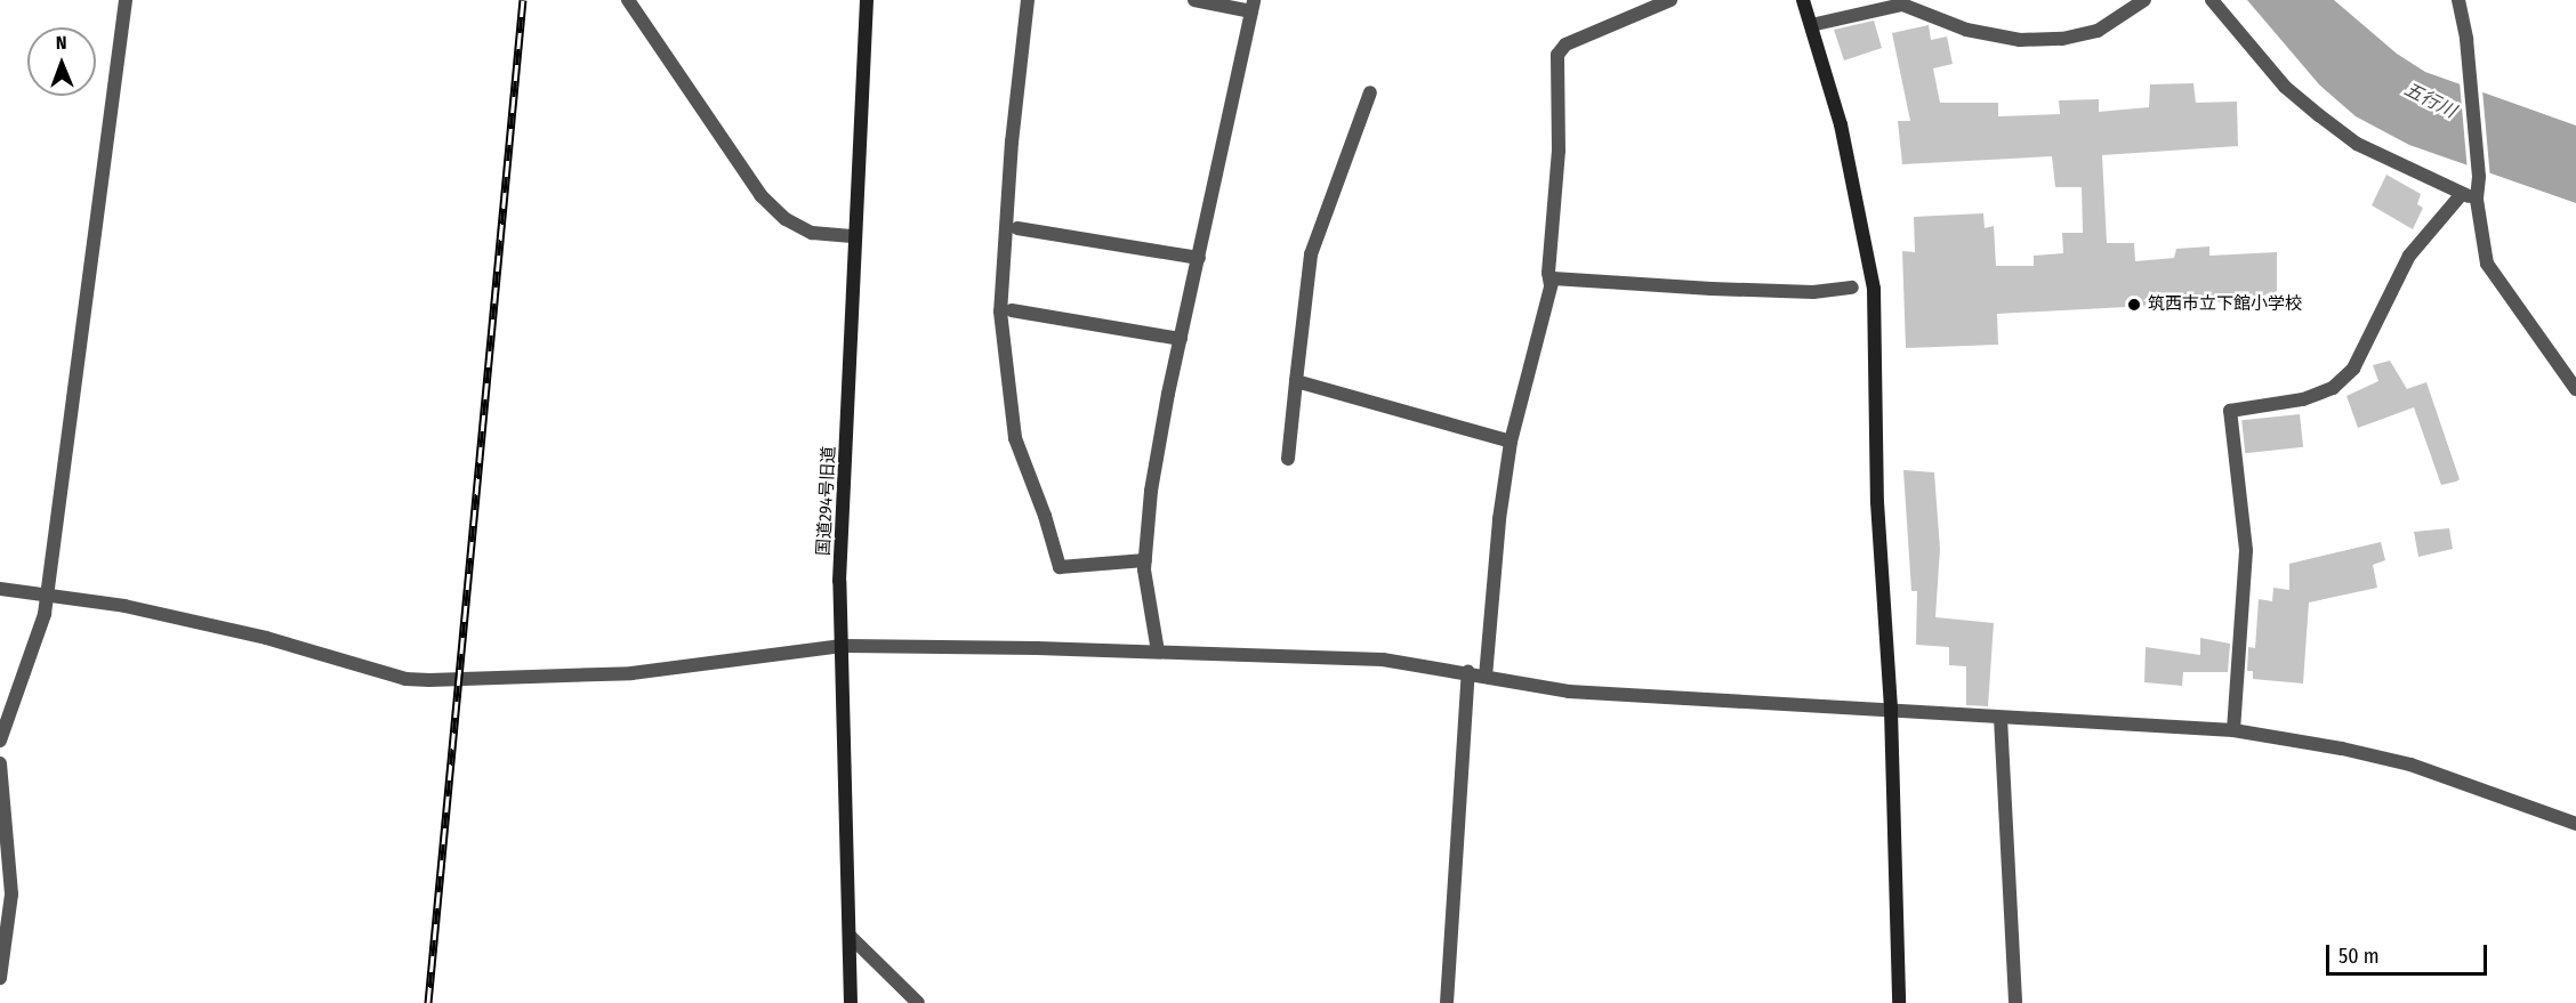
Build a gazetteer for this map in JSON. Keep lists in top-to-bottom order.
{
  "streets": {
    "street": ["国道294号旧道"]
  },
  "water": ["五行川"],
  "places": ["筑西市立下館小学校"],
  "scale_bar": "50 m",
  "north": "top"
}
